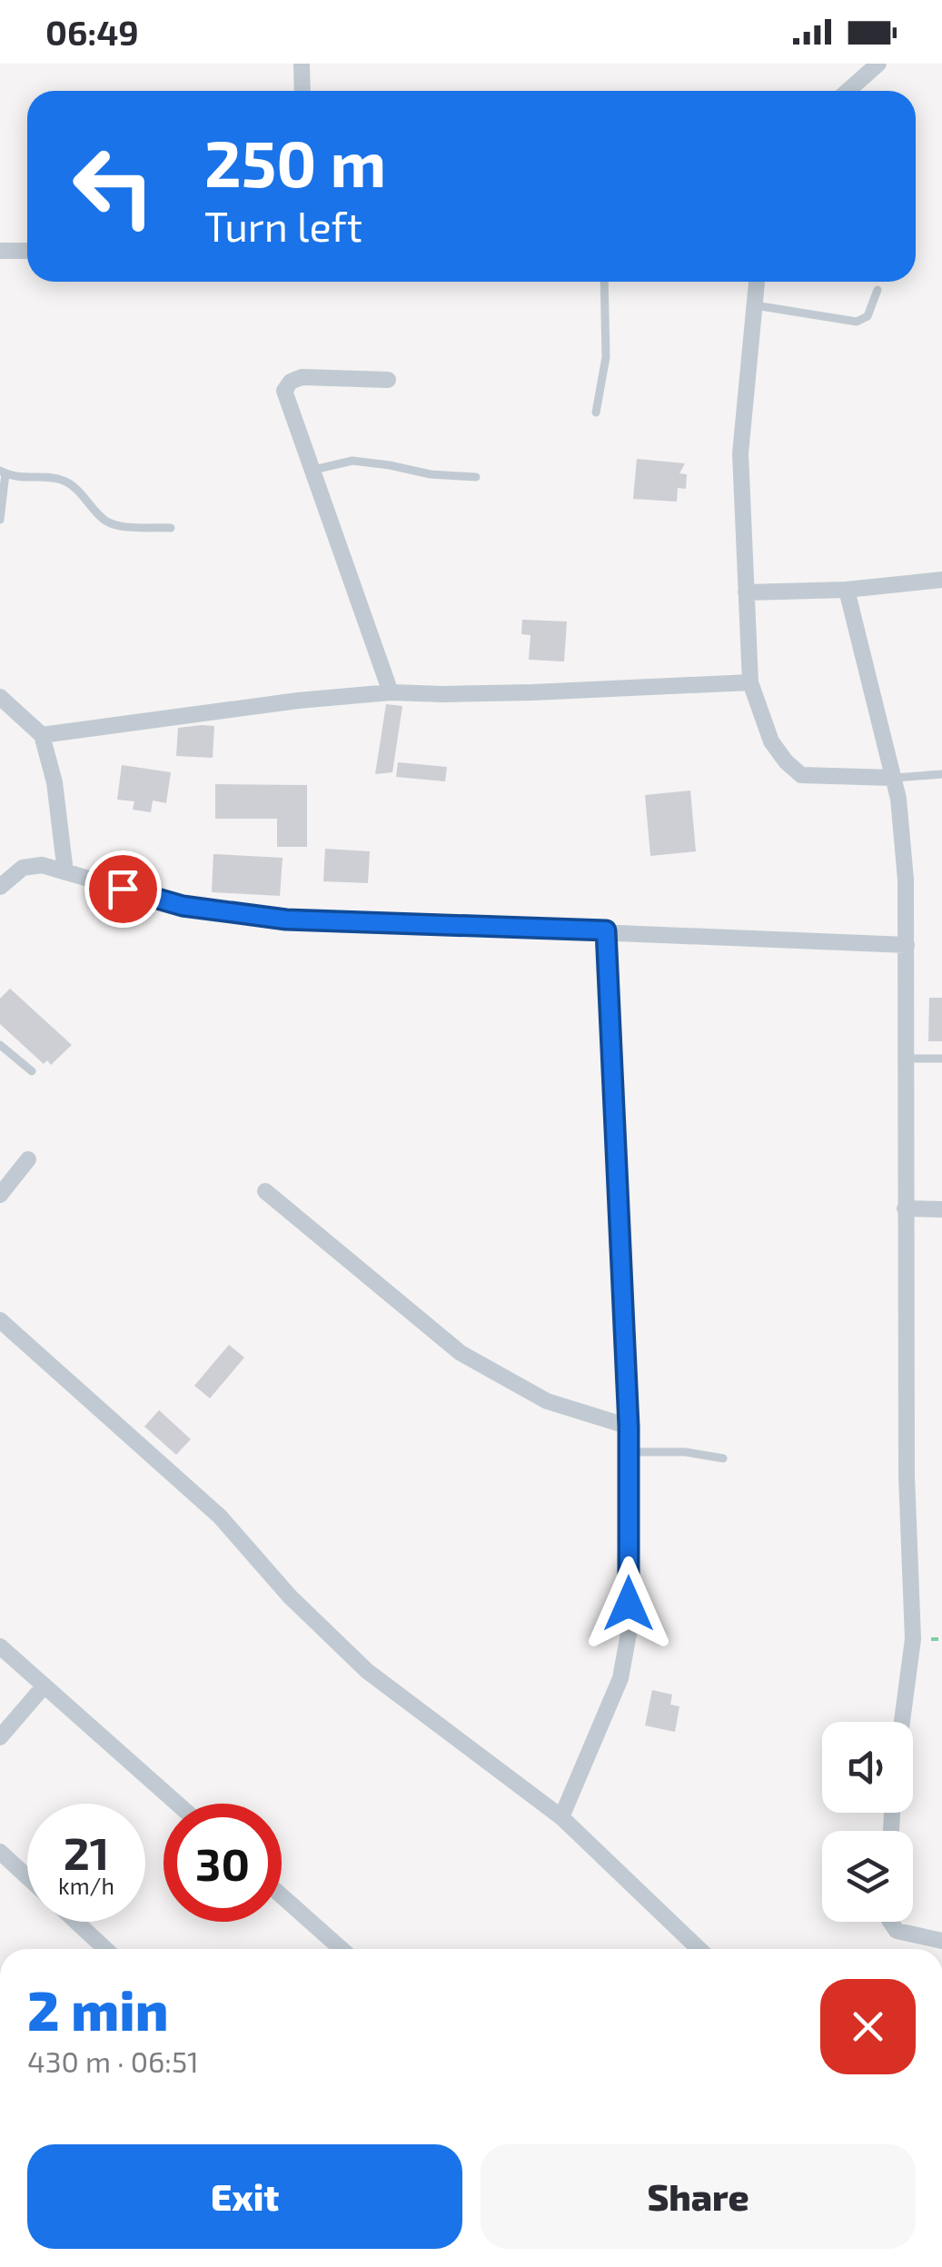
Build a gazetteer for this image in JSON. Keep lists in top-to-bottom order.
{
  "page": {
    "status": "06:49",
    "turn": ["250 m", "Turn left"],
    "speed": "21 km/h",
    "limit": "30",
    "heading": ["2 min", "430 m · 06:51"],
    "buttons": ["Exit", "Share"]
  }
}
